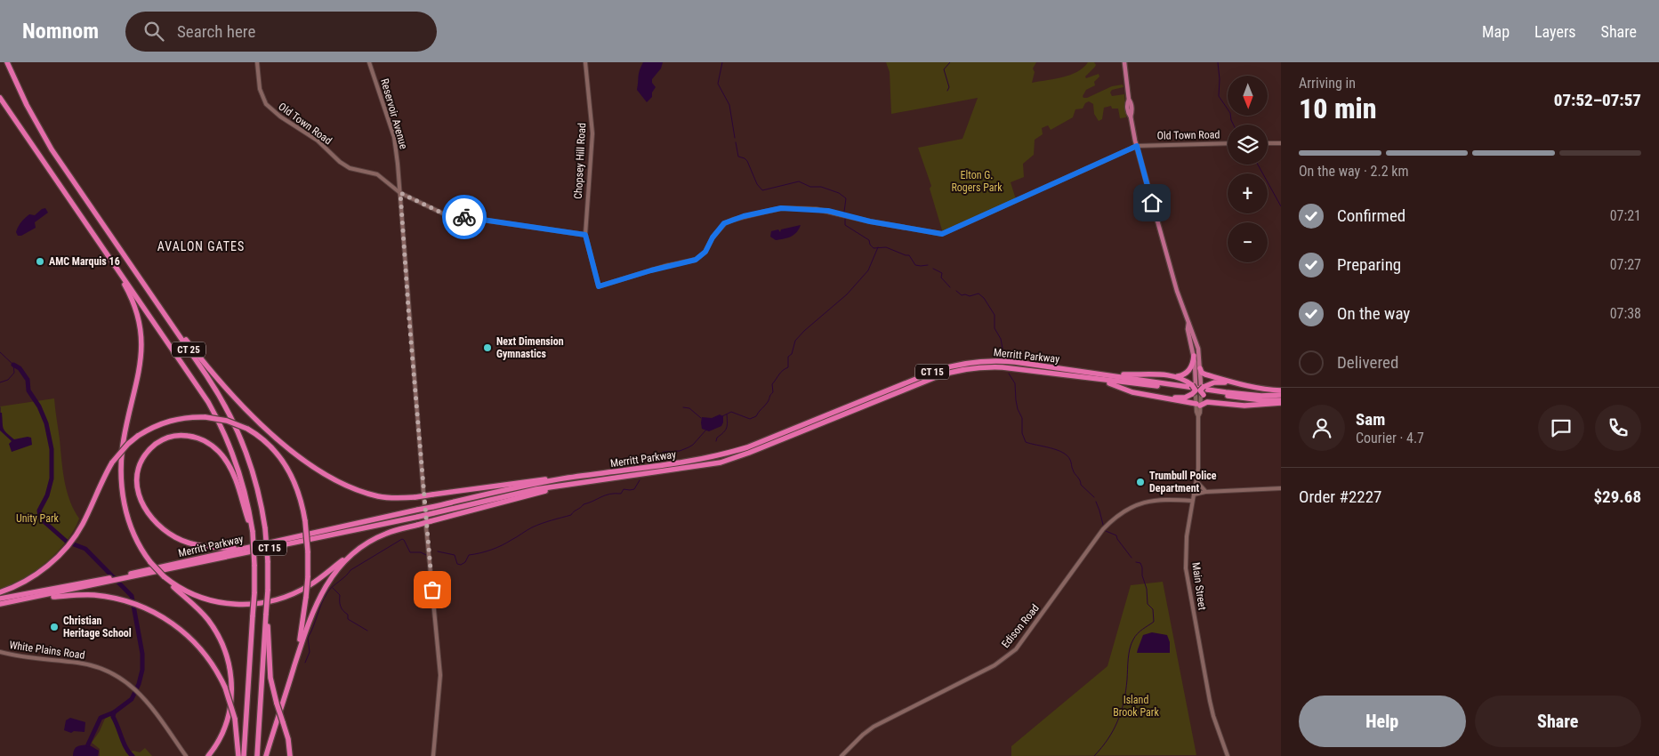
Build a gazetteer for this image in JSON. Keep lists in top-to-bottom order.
{
  "streets": {
    "highway": ["CT 25", "Merritt Parkway", "CT 15"],
    "main road": [
      "Reservoir Avenue",
      "Old Town Road",
      "Chopsey Hill Road",
      "Main Street",
      "Edison Road",
      "White Plains Road"
    ]
  },
  "crossings": [
    ["Reservoir Avenue", "Old Town Road"],
    ["Old Town Road", "Chopsey Hill Road"],
    ["Old Town Road", "Main Street"],
    ["Main Street", "Edison Road"]
  ],
  "districts": ["AVALON GATES"],
  "parks": ["Elton G. Rogers Park", "Unity Park", "Island Brook Park"],
  "places": [
    "AMC Marquis 16",
    "Next Dimension Gymnastics",
    "Trumbull Police Department",
    "Christian Heritage School"
  ],
  "north": "bottom",
  "page": {
    "header": "Nomnom",
    "search": "Search here",
    "nav": ["Map", "Layers", "Share"],
    "heading": ["10 min", "Arriving in", "07:52–07:57"],
    "panel": [
      "Sam",
      "Courier · 4.7",
      "Order #2227",
      "$29.68"
    ],
    "map_buttons": ["+", "−"],
    "bar": "On the way · 2.2 km",
    "list": [
      ["Confirmed", "07:21"],
      ["Preparing", "07:27"],
      ["On the way", "07:38"],
      "Delivered"
    ],
    "buttons": ["Help", "Share"]
  }
}
